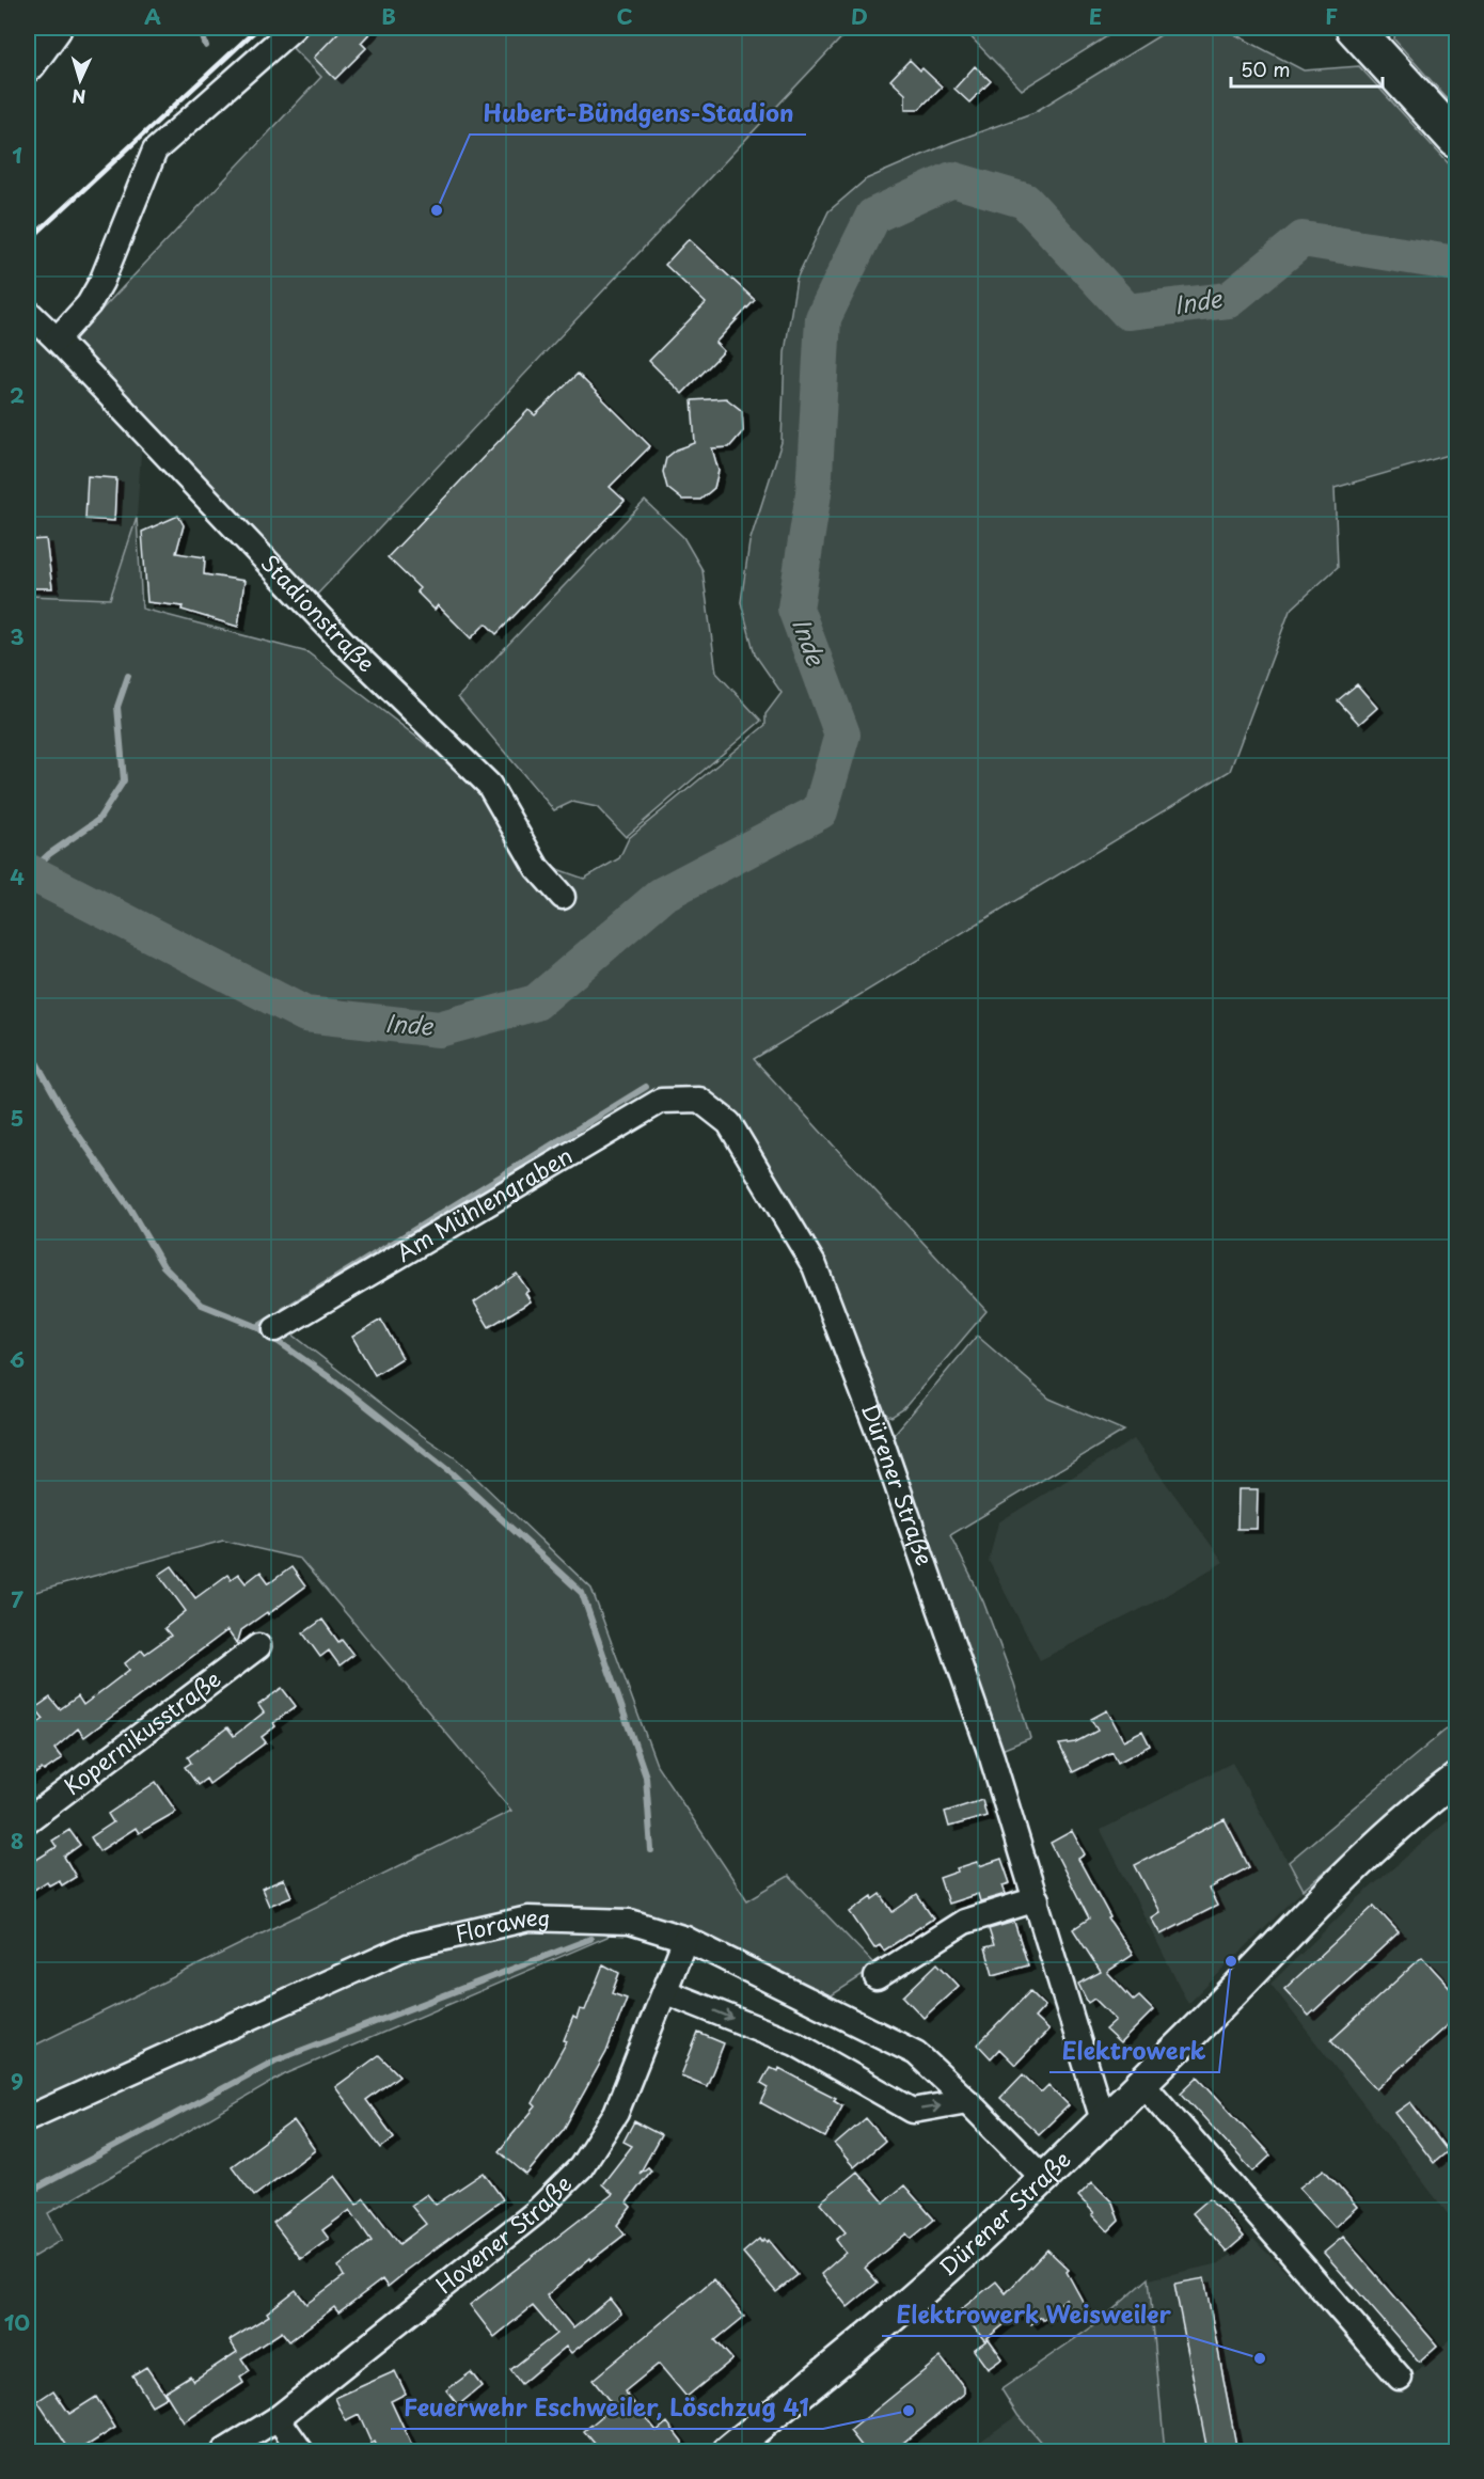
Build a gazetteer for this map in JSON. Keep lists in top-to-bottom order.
{
  "streets": {
    "street": [
      "Stadionstraße",
      "Am Mühlengraben",
      "Dürener Straße",
      "Kopernikusstraße",
      "Floraweg",
      "Hovener Straße"
    ]
  },
  "crossings": [
    ["Am Mühlengraben", "Dürener Straße"],
    ["Dürener Straße", "Floraweg"],
    ["Floraweg", "Hovener Straße"]
  ],
  "water": ["Inde"],
  "places": [
    "Hubert-Bündgens-Stadion",
    "Elektrowerk",
    "Elektrowerk Weisweiler",
    "Feuerwehr Eschweiler, Löschzug 41"
  ],
  "scale_bar": "50 m",
  "north": "bottom",
  "grid": {
    "columns": [
      "A",
      "B",
      "C",
      "D",
      "E",
      "F"
    ],
    "rows": [
      "1",
      "2",
      "3",
      "4",
      "5",
      "6",
      "7",
      "8",
      "9",
      "10"
    ]
  }
}
